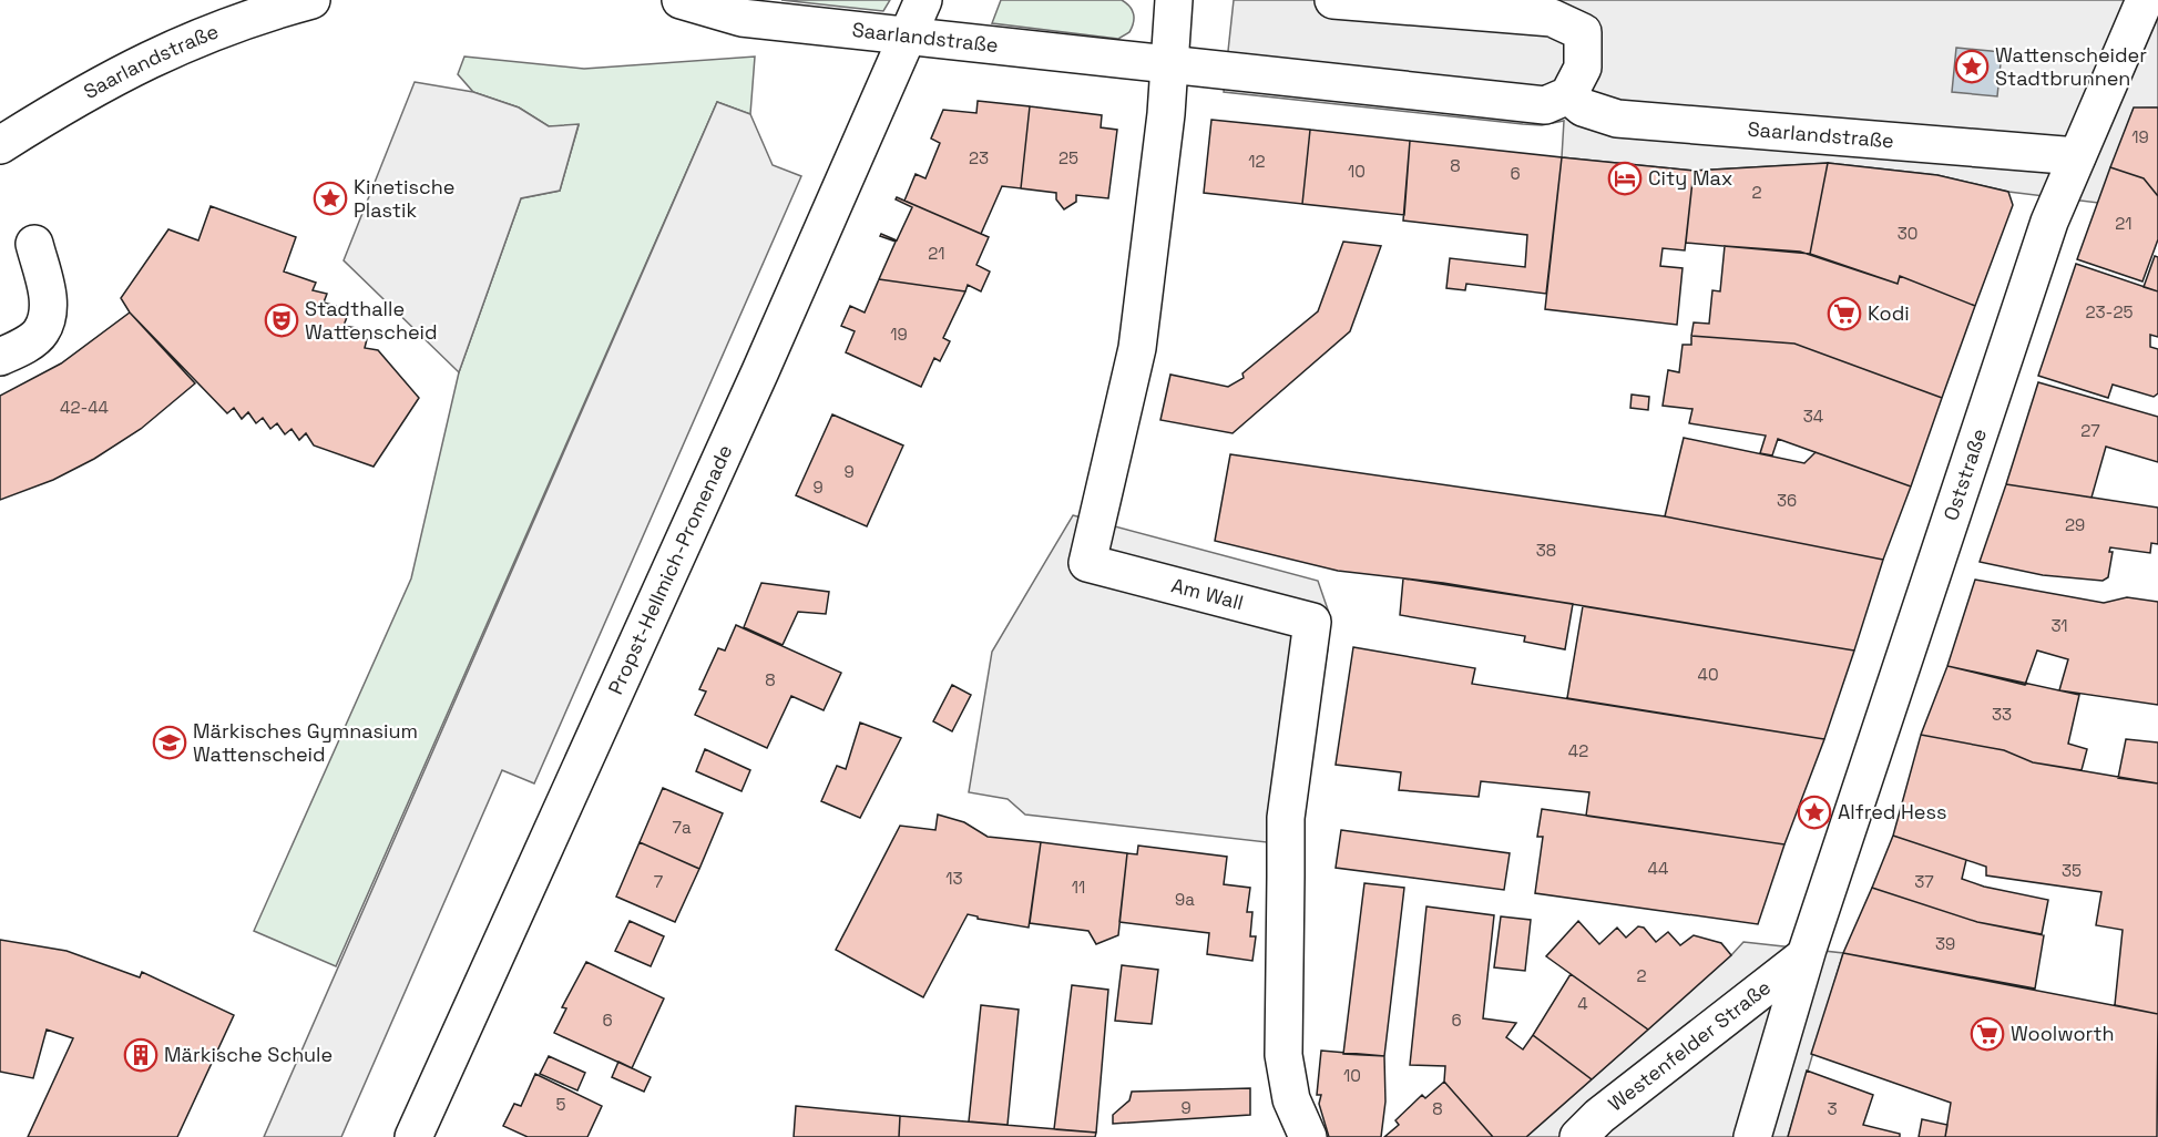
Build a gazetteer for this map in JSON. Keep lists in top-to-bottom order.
{
  "streets": {
    "street": [
      "Saarlandstraße",
      "Oststraße",
      "Propst-Hellmich-Promenade",
      "Am Wall",
      "Westenfelder Straße"
    ]
  },
  "crossings": [
    ["Saarlandstraße", "Oststraße"],
    ["Saarlandstraße", "Propst-Hellmich-Promenade"],
    ["Saarlandstraße", "Am Wall"],
    ["Oststraße", "Westenfelder Straße"]
  ],
  "places": {
    "place": ["Wattenscheider Stadtbrunnen", "Kinetische Plastik", "Alfred Hess"],
    "hotel": ["City Max"],
    "supermarket": ["Kodi", "Woolworth"],
    "theatre": ["Stadthalle Wattenscheid"],
    "school or university": ["Märkisches Gymnasium Wattenscheid"],
    "building": ["Märkische Schule"]
  },
  "house_numbers": [
    "19",
    "23",
    "25",
    "12",
    "8",
    "10",
    "6",
    "2",
    "21",
    "30",
    "21",
    "23-25",
    "19",
    "42-44",
    "34",
    "27",
    "9",
    "9",
    "36",
    "29",
    "38",
    "31",
    "40",
    "8",
    "33",
    "42",
    "7a",
    "44",
    "35",
    "13",
    "7",
    "37",
    "11",
    "9a",
    "39",
    "2",
    "4",
    "6",
    "6",
    "10",
    "5",
    "9",
    "8",
    "3"
  ]
}
